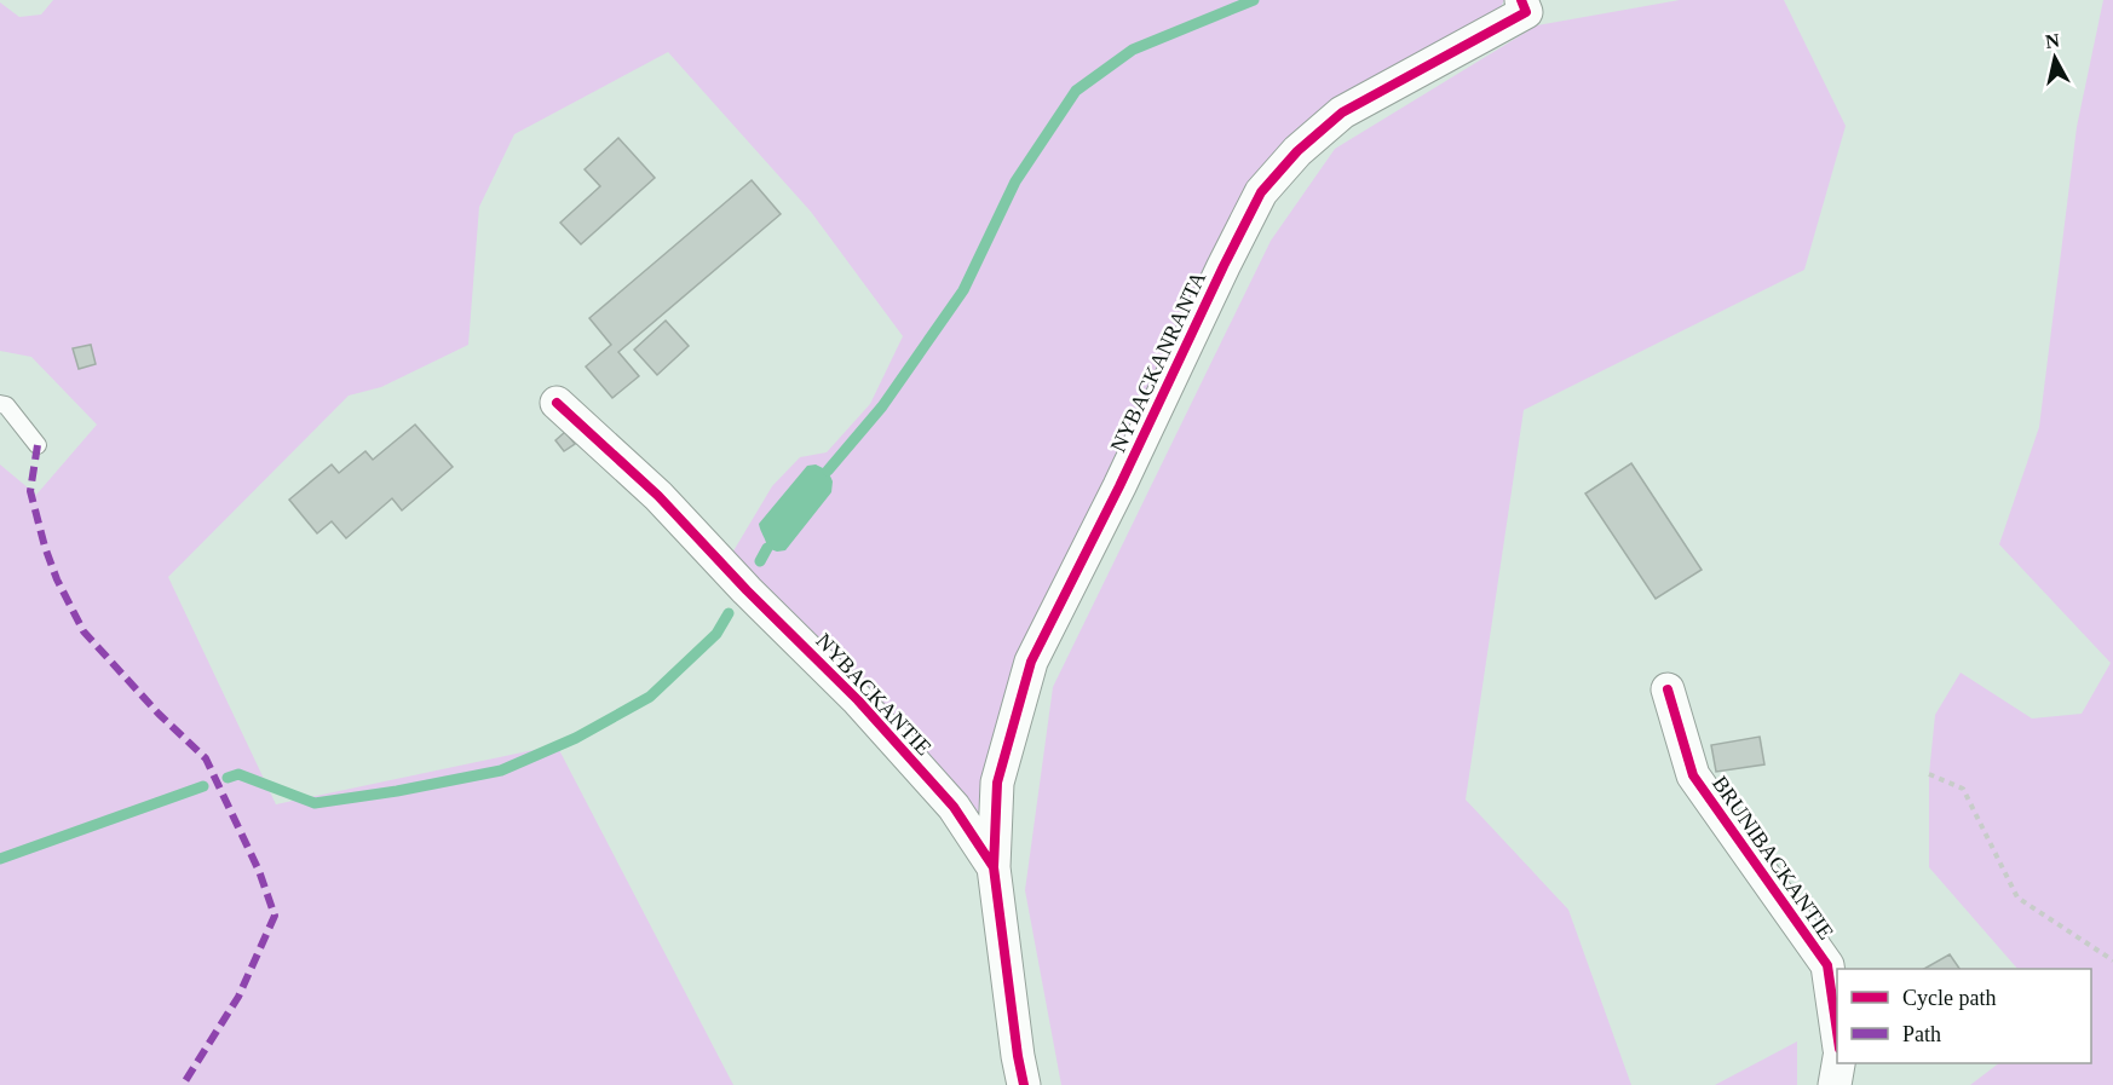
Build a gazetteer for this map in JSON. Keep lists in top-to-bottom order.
{
  "streets": {
    "street": ["NYBACKANRANTA", "NYBACKANTIE", "BRUNIBACKANTIE"]
  },
  "crossings": [
    ["NYBACKANRANTA", "NYBACKANTIE"]
  ],
  "legend": ["Cycle path", "Path"],
  "north": "top"
}
